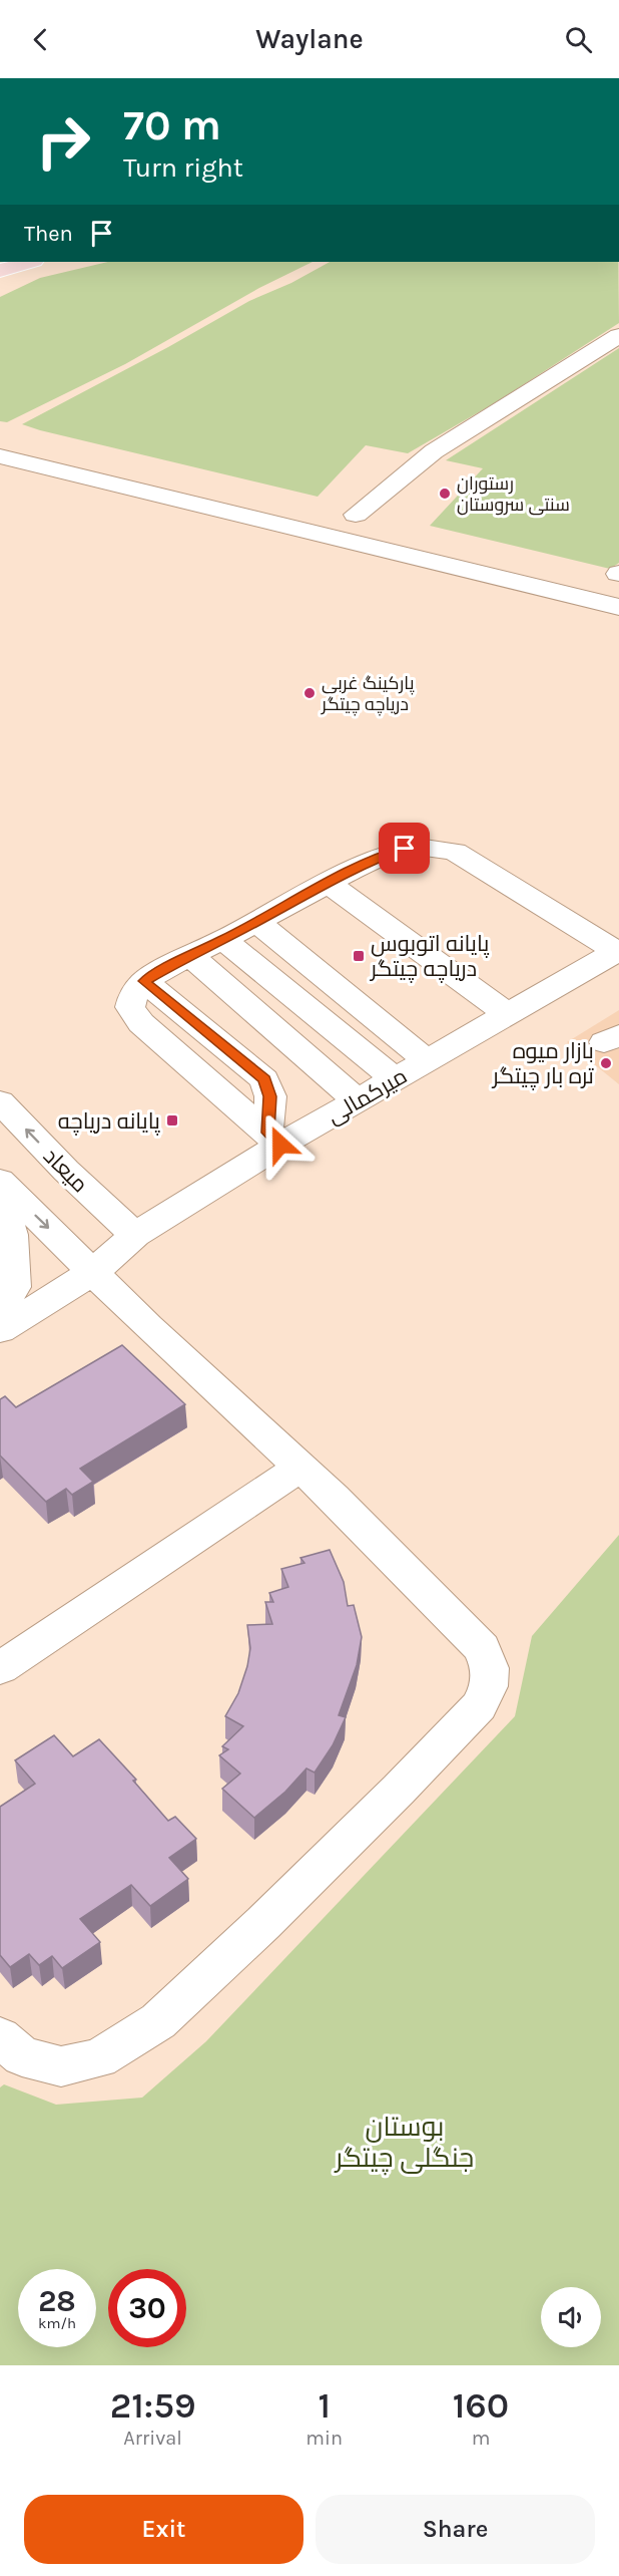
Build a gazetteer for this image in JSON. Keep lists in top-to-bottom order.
{
  "streets": {
    "street": ["میرکمالی", "میعاد"]
  },
  "crossings": [
    ["میرکمالی", "میعاد"]
  ],
  "parks": ["بوستان جنگلی چیتگر"],
  "places": {
    "other": ["رستوران سنتی سروستان", "پارکینگ غربی دریاچه چیتگر", "بازار میوه تره بار چیتگر"],
    "transit": ["پایانه اتوبوس دریاچه چیتگر", "پایانه دریاچه"]
  },
  "page": {
    "header": "Waylane",
    "turn": ["70 m", "Turn right"],
    "then": "Then",
    "speed": "28 km/h",
    "limit": "30",
    "eta": [
      "21:59",
      "Arrival",
      "1",
      "min",
      "160",
      "m"
    ],
    "buttons": ["Exit", "Share"]
  }
}
